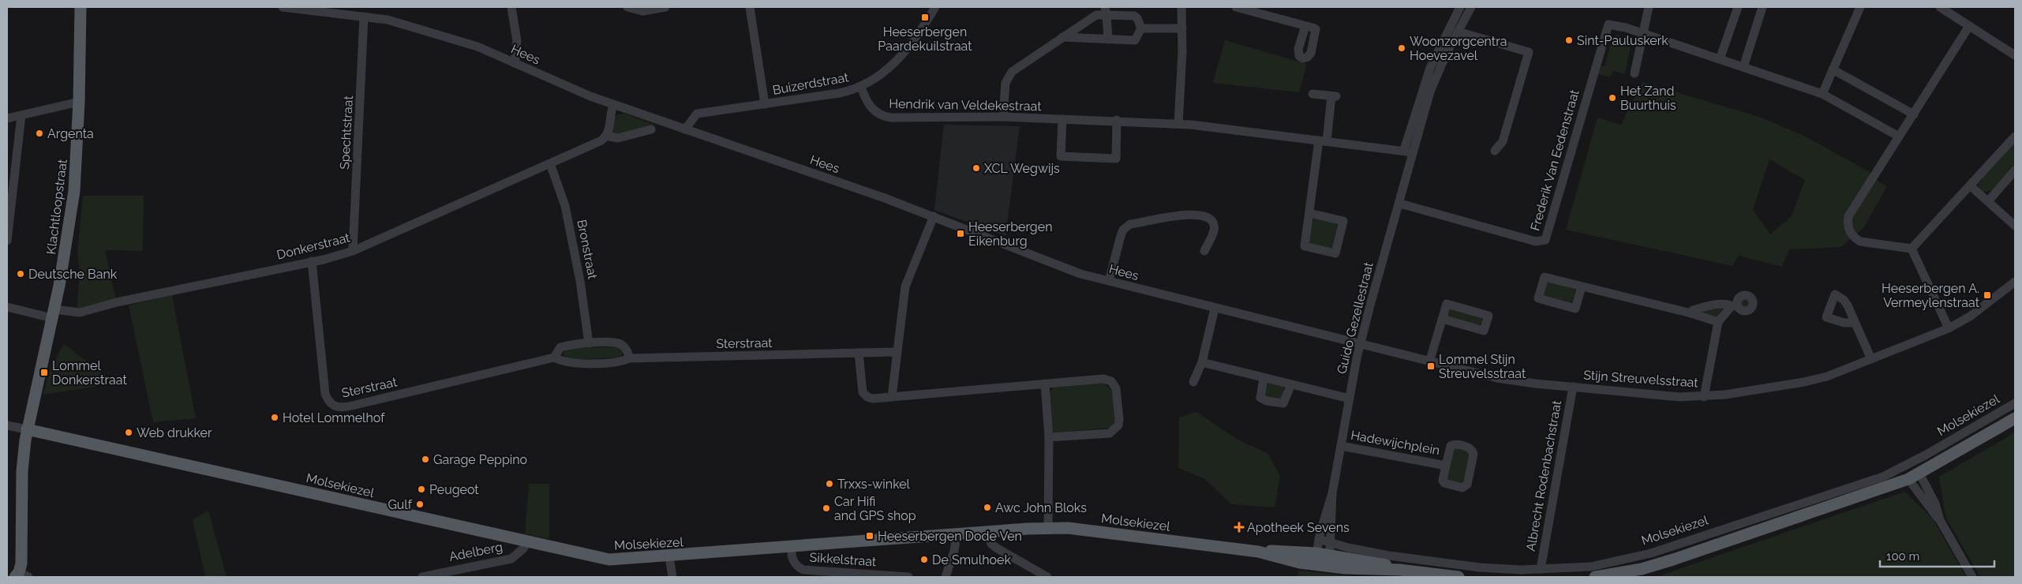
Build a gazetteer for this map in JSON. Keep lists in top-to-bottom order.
{
  "streets": {
    "main road": ["Klachtloopstraat", "Molsekiezel"],
    "street": [
      "Hees",
      "Buizerdstraat",
      "Hendrik van Veldekestraat",
      "Spechtstraat",
      "Frederik Van Eedenstraat",
      "Donkerstraat",
      "Bronstraat",
      "Guido Gezellestraat",
      "Sterstraat",
      "Stijn Streuvelsstraat",
      "Hadewijchplein",
      "Albrecht Rodenbachstraat",
      "Adelberg",
      "Sikkelstraat"
    ]
  },
  "crossings": [
    ["Hees", "Buizerdstraat"],
    ["Hees", "Spechtstraat"],
    ["Hees", "Guido Gezellestraat"],
    ["Hees", "Stijn Streuvelsstraat"],
    ["Buizerdstraat", "Hendrik van Veldekestraat"],
    ["Hendrik van Veldekestraat", "Guido Gezellestraat"],
    ["Spechtstraat", "Donkerstraat"],
    ["Frederik Van Eedenstraat", "Guido Gezellestraat"],
    ["Klachtloopstraat", "Donkerstraat"],
    ["Klachtloopstraat", "Molsekiezel"],
    ["Donkerstraat", "Bronstraat"],
    ["Donkerstraat", "Sterstraat"],
    ["Bronstraat", "Sterstraat"],
    ["Guido Gezellestraat", "Stijn Streuvelsstraat"],
    ["Guido Gezellestraat", "Molsekiezel"],
    ["Guido Gezellestraat", "Hadewijchplein"],
    ["Stijn Streuvelsstraat", "Albrecht Rodenbachstraat"],
    ["Molsekiezel", "Albrecht Rodenbachstraat"],
    ["Molsekiezel", "Adelberg"],
    ["Molsekiezel", "Sikkelstraat"]
  ],
  "places": {
    "transit": [
      "Heeserbergen Paardekuilstraat",
      "Heeserbergen Eikenburg",
      "Heeserbergen A. Vermeylenstraat",
      "Lommel Stijn Streuvelsstraat",
      "Lommel Donkerstraat",
      "Heeserbergen Dode Ven"
    ],
    "other": [
      "Sint-Pauluskerk",
      "Woonzorgcentra Hoevezavel",
      "Het Zand Buurthuis",
      "Argenta",
      "XCL Wegwijs",
      "Deutsche Bank",
      "Hotel Lommelhof",
      "Web drukker",
      "Garage Peppino",
      "Trxxs-winkel",
      "Peugeot",
      "Gulf",
      "Awc John Bloks",
      "Car Hifi and GPS shop",
      "De Smulhoek"
    ],
    "health": ["Apotheek Sevens"]
  },
  "scale_bar": "100 m"
}
